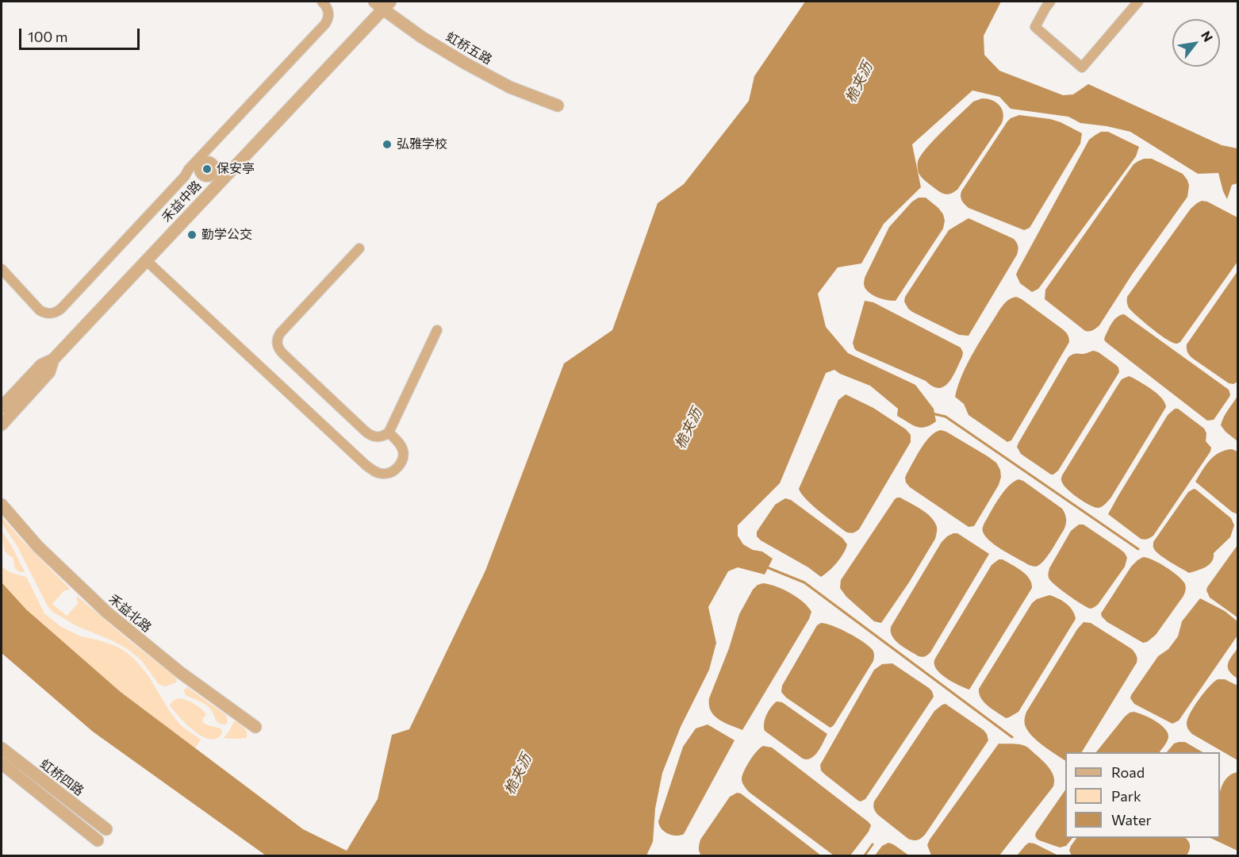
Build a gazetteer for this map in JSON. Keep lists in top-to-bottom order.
{
  "streets": {
    "street": [
      "虹桥五路",
      "禾益中路",
      "禾益北路",
      "虹桥四路"
    ]
  },
  "crossings": [
    ["虹桥五路", "禾益中路"]
  ],
  "water": ["桅夹沥"],
  "places": ["弘雅学校", "保安亭", "勤学公交"],
  "legend": ["Road", "Park", "Water"],
  "scale_bar": "100 m",
  "north": "top right"
}
